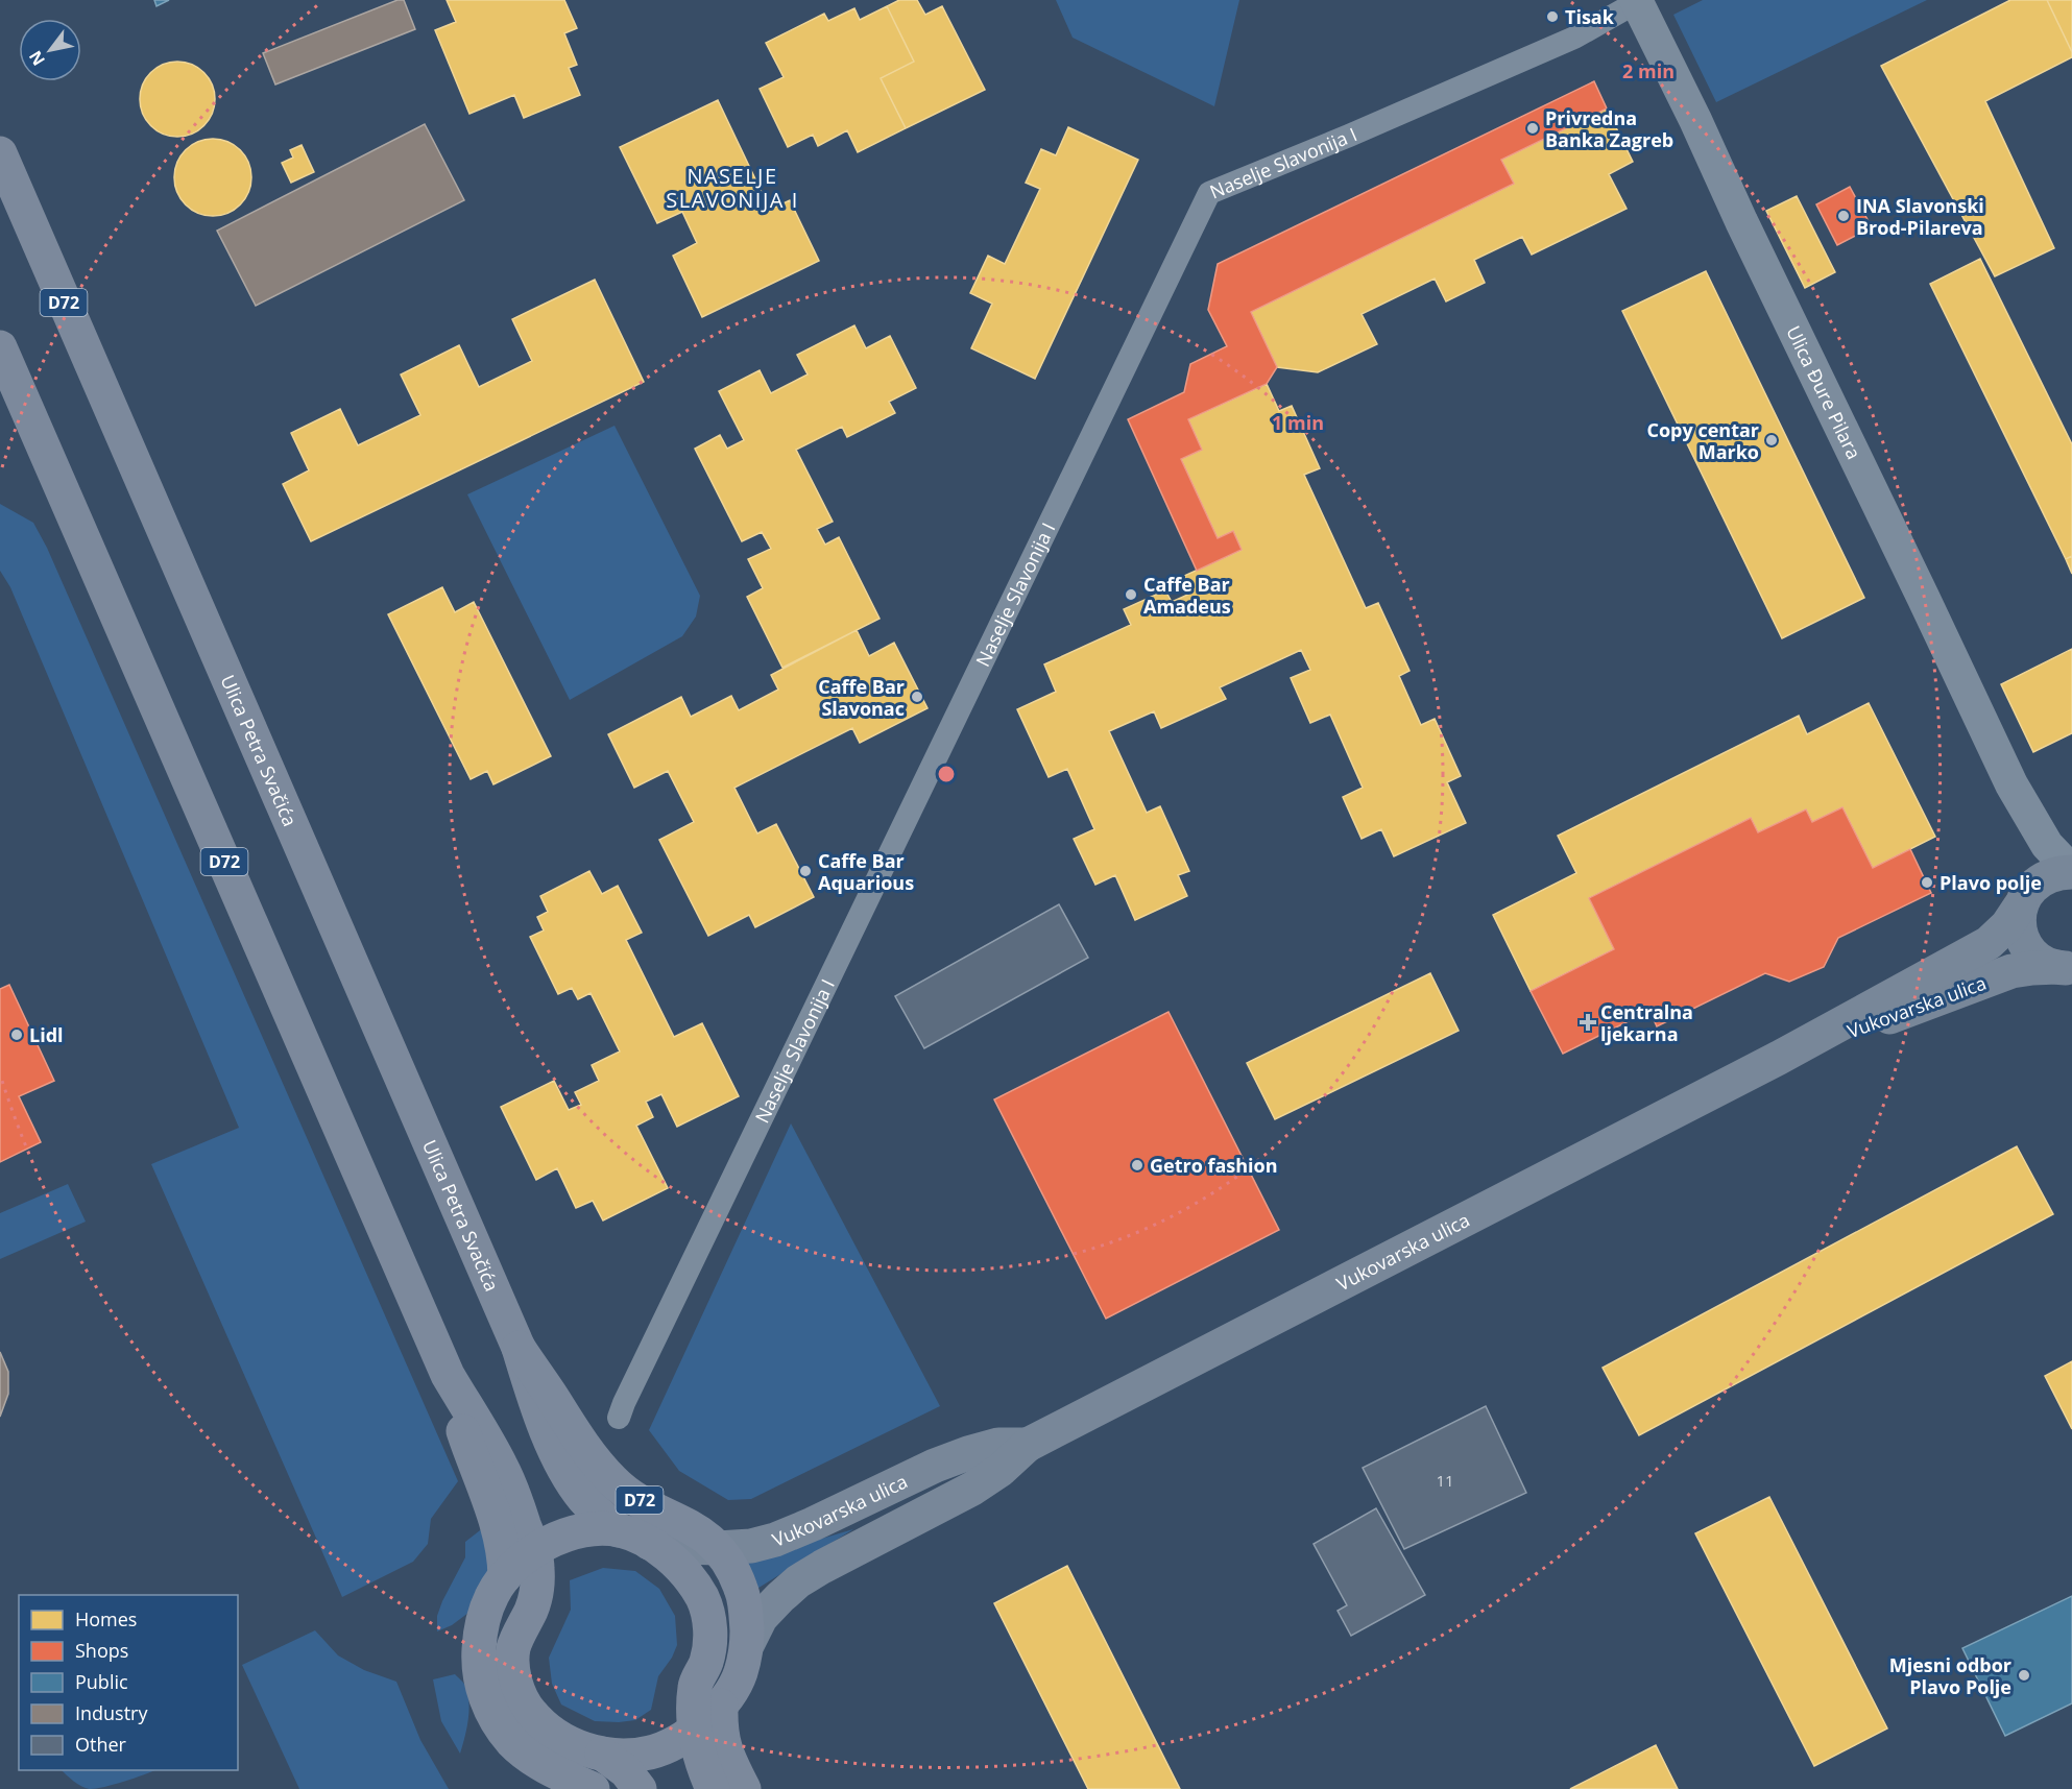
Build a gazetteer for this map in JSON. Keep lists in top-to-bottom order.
{
  "streets": {
    "main road": ["D72", "Ulica Petra Svačića", "Vukovarska ulica"],
    "street": ["Naselje Slavonija I", "Ulica Đure Pilara"]
  },
  "crossings": [
    ["Naselje Slavonija I", "Ulica Đure Pilara"],
    ["D72", "Ulica Petra Svačića"],
    ["D72", "Vukovarska ulica"],
    ["Ulica Đure Pilara", "Vukovarska ulica"]
  ],
  "districts": ["NASELJE SLAVONIJA I"],
  "places": {
    "other": [
      "Tisak",
      "Privredna Banka Zagreb",
      "INA Slavonski Brod-Pilareva",
      "Copy centar Marko",
      "Caffe Bar Amadeus",
      "Caffe Bar Slavonac",
      "Caffe Bar Aquarious",
      "Plavo polje",
      "Lidl",
      "Getro fashion",
      "Mjesni odbor Plavo Polje"
    ],
    "health": ["Centralna ljekarna"]
  },
  "house_numbers": ["11"],
  "legend": [
    "Homes",
    "Shops",
    "Public",
    "Industry",
    "Other"
  ],
  "north": "bottom left",
  "rings": ["2 min", "1 min"]
}
